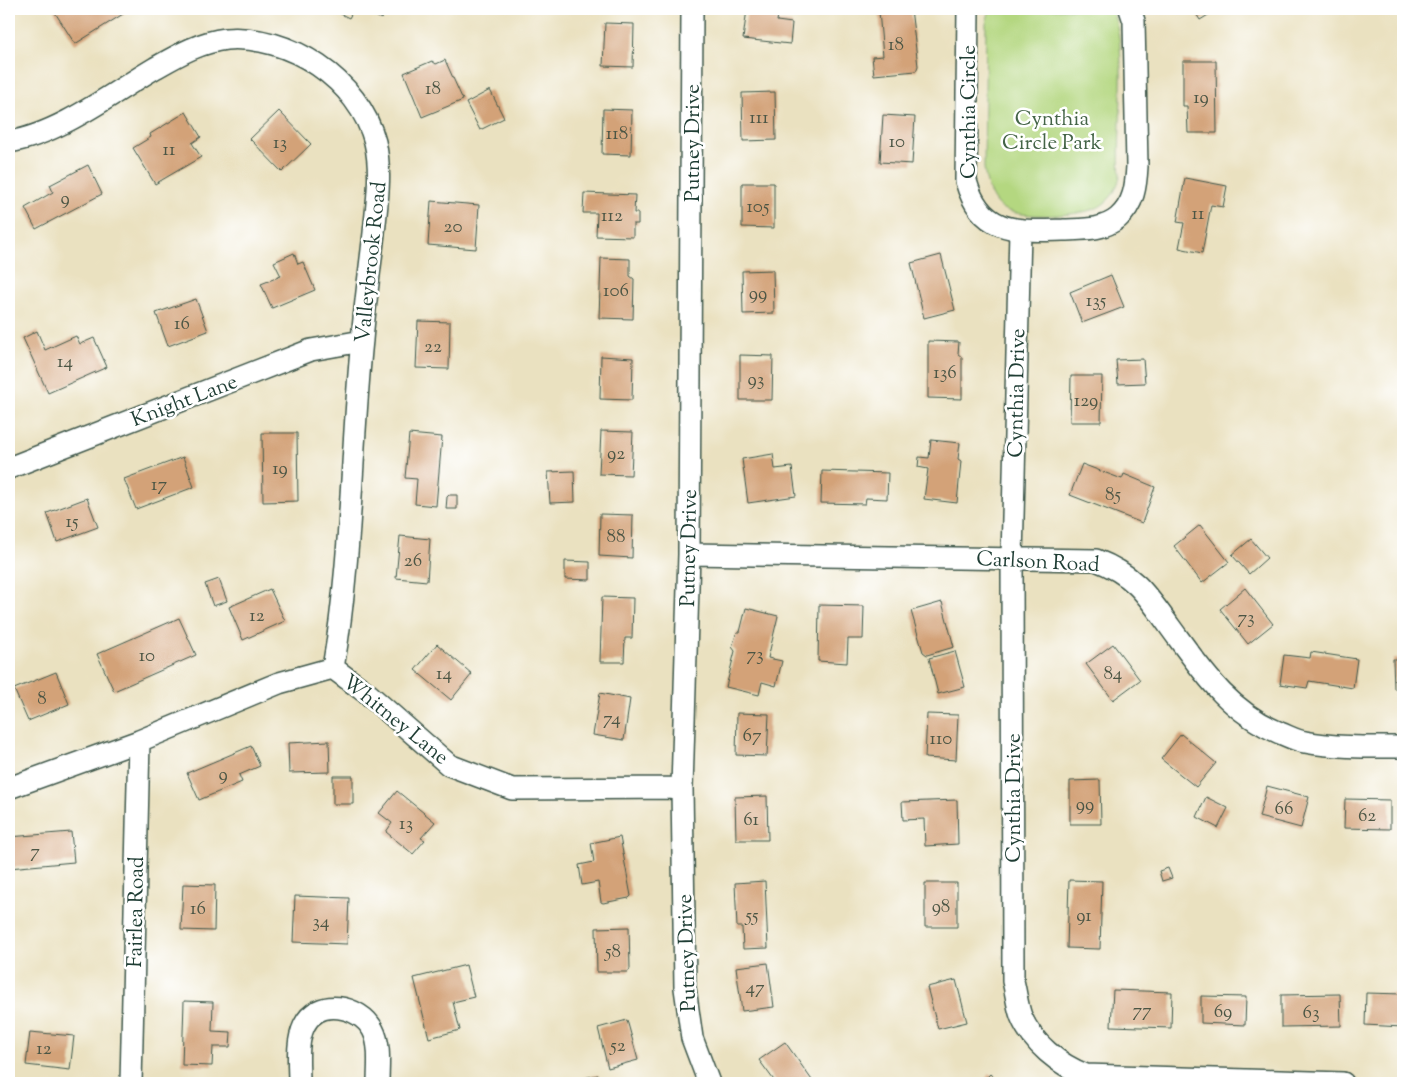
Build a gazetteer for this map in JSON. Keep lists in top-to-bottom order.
{
  "streets": {
    "street": [
      "Cynthia Circle",
      "Putney Drive",
      "Valleybrook Road",
      "Cynthia Drive",
      "Knight Lane",
      "Carlson Road",
      "Whitney Lane",
      "Fairlea Road"
    ]
  },
  "crossings": [
    ["Cynthia Circle", "Cynthia Drive"],
    ["Putney Drive", "Carlson Road"],
    ["Putney Drive", "Whitney Lane"],
    ["Valleybrook Road", "Knight Lane"],
    ["Valleybrook Road", "Whitney Lane"],
    ["Cynthia Drive", "Carlson Road"],
    ["Whitney Lane", "Fairlea Road"]
  ],
  "parks": ["Cynthia Circle Park"],
  "house_numbers": [
    "18",
    "18",
    "19",
    "111",
    "118",
    "10",
    "13",
    "11",
    "9",
    "105",
    "11",
    "112",
    "20",
    "106",
    "99",
    "135",
    "16",
    "22",
    "14",
    "136",
    "93",
    "129",
    "92",
    "19",
    "17",
    "85",
    "15",
    "88",
    "26",
    "12",
    "73",
    "73",
    "10",
    "14",
    "84",
    "8",
    "74",
    "67",
    "110",
    "9",
    "99",
    "66",
    "62",
    "61",
    "13",
    "7",
    "98",
    "16",
    "55",
    "91",
    "34",
    "58",
    "47",
    "77",
    "69",
    "63",
    "52",
    "12"
  ]
}
